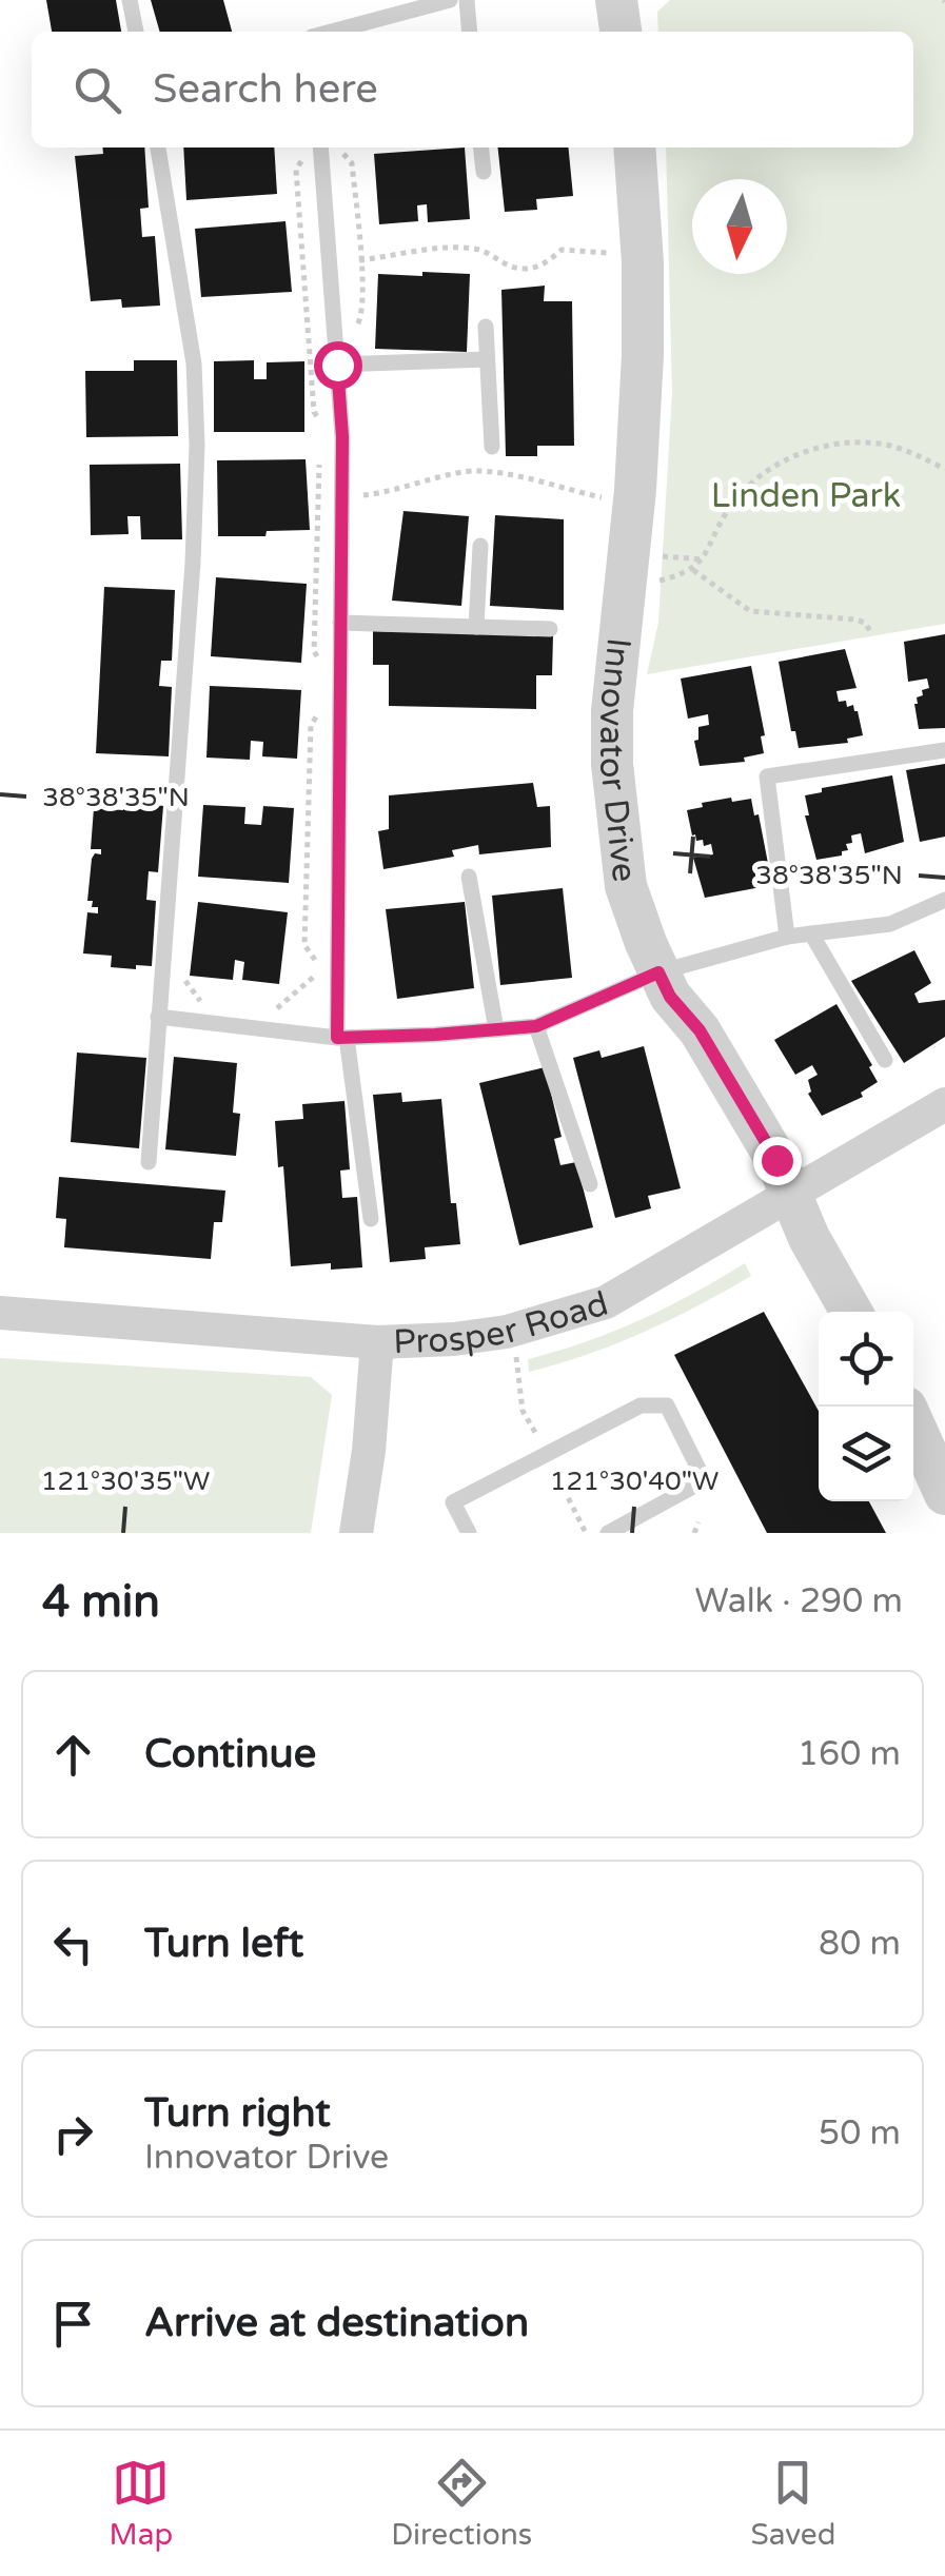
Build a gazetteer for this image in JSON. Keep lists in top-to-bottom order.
{
  "streets": {
    "street": ["Innovator Drive", "Prosper Road"]
  },
  "crossings": [
    ["Innovator Drive", "Prosper Road"]
  ],
  "parks": ["Linden Park"],
  "north": "bottom",
  "page": {
    "search": "Search here",
    "heading": ["4 min", "Walk · 290 m"],
    "list": [
      ["Continue", "160 m"],
      ["Turn left", "80 m"],
      ["Turn right", "Innovator Drive", "50 m"],
      "Arrive at destination"
    ],
    "nav": ["Map", "Directions", "Saved"]
  },
  "coordinates": ["38°38'35\"N", "121°30'35\"W", "121°30'40\"W"]
}
